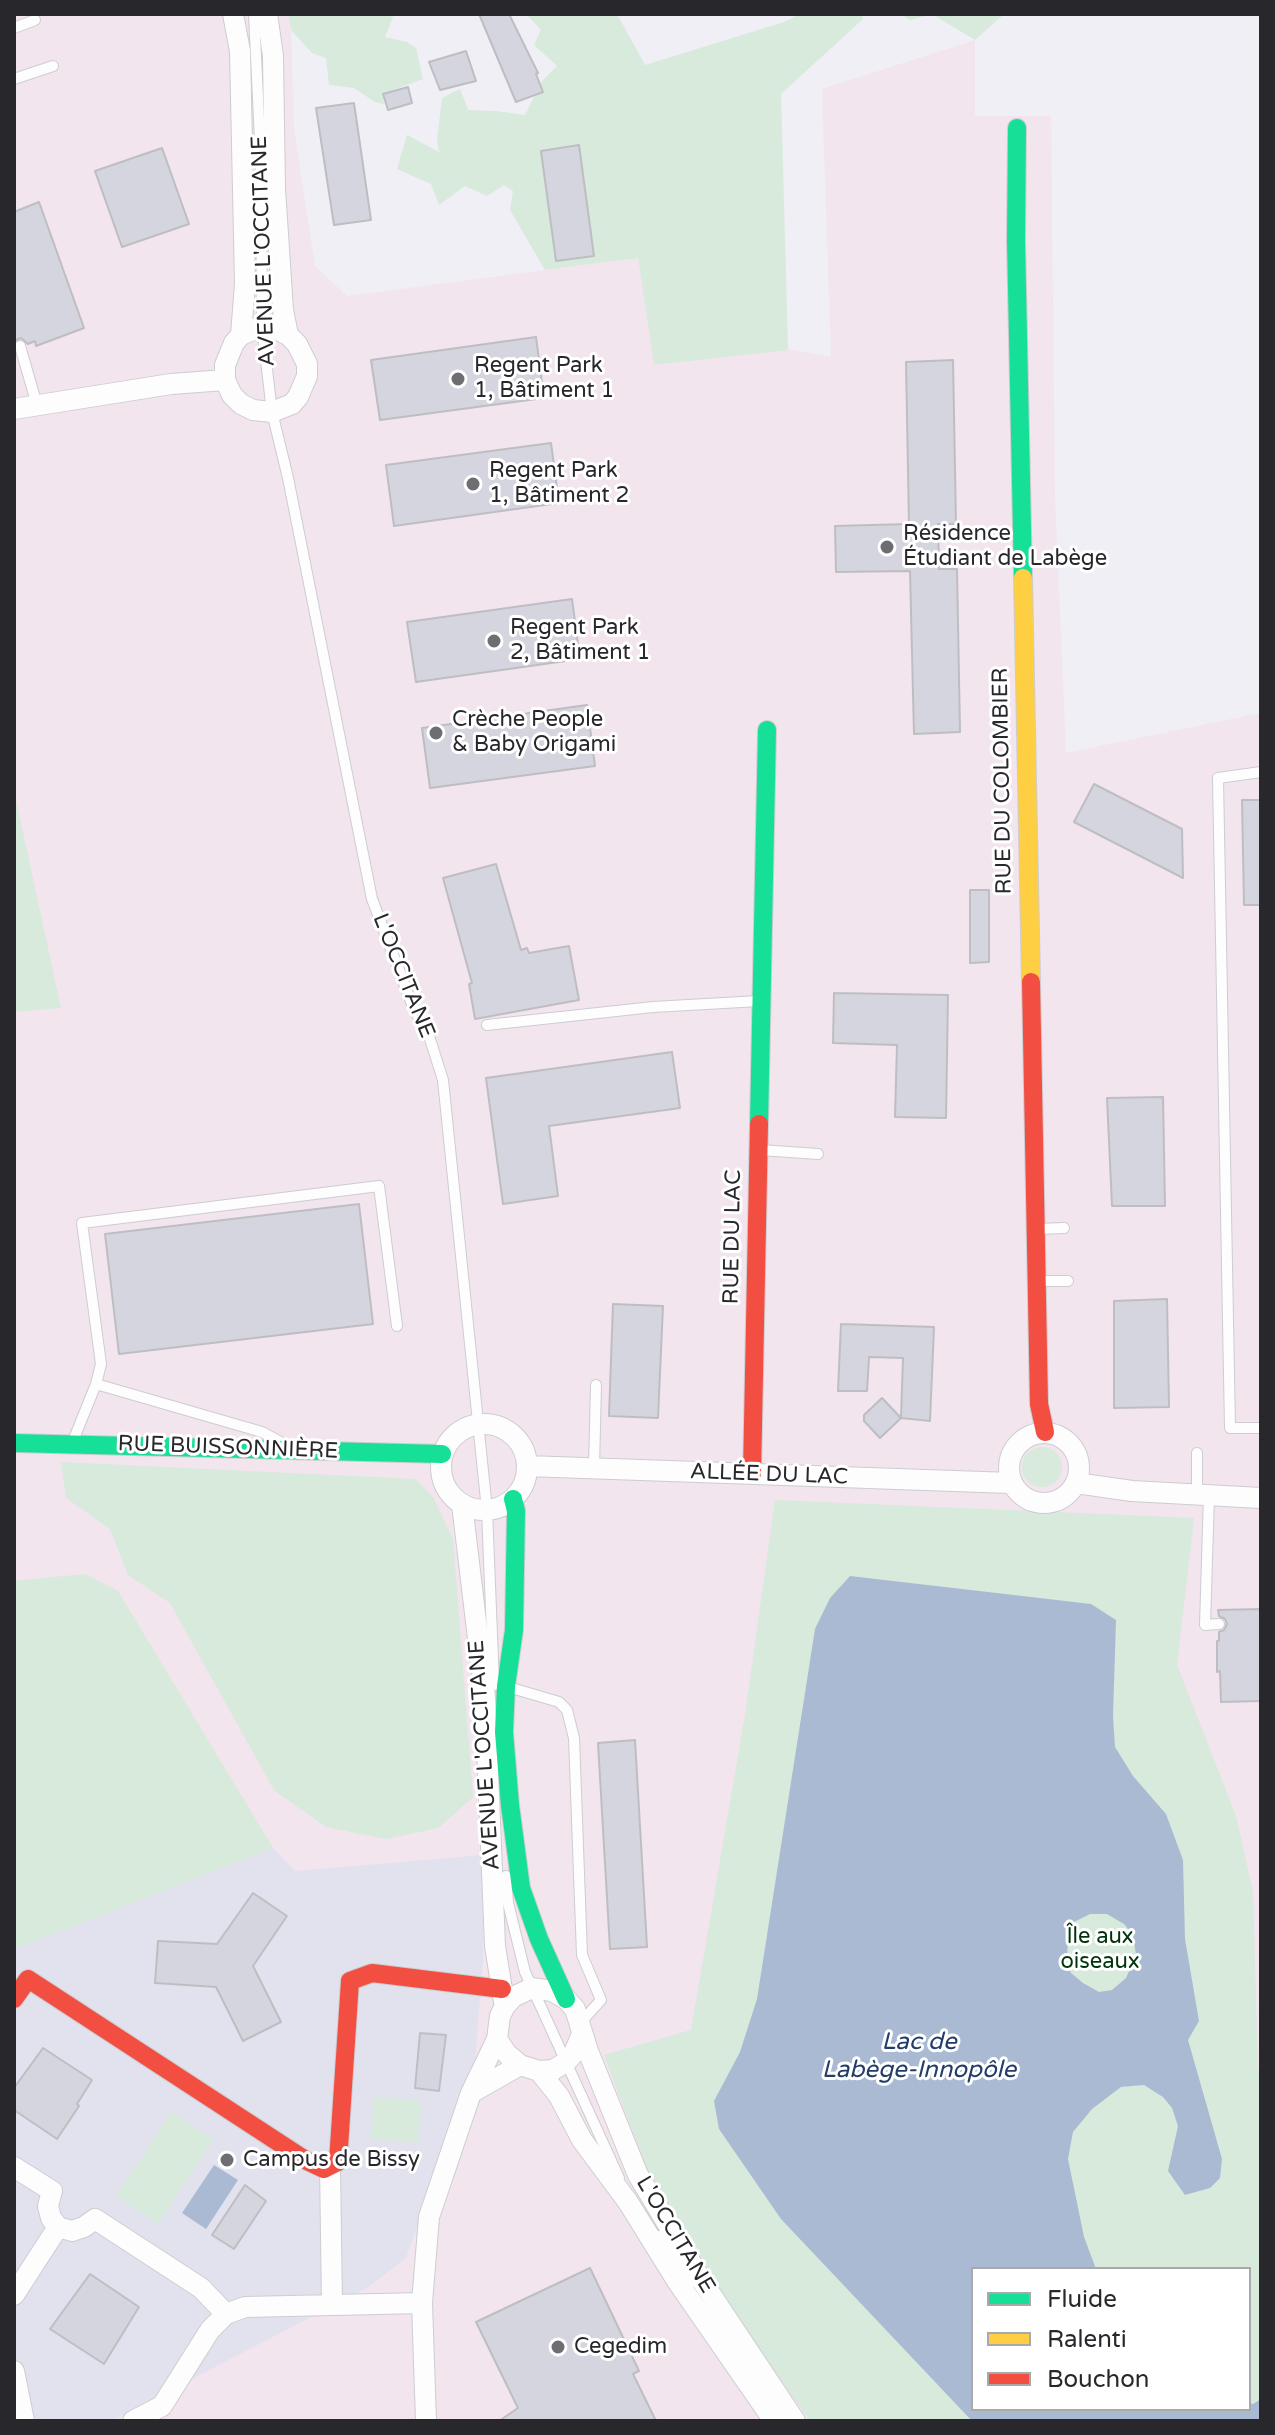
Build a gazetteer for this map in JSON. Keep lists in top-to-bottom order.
{
  "streets": {
    "street": [
      "AVENUE L'OCCITANE",
      "RUE DU COLOMBIER",
      "L'OCCITANE",
      "RUE DU LAC",
      "RUE BUISSONNIÈRE",
      "ALLÉE DU LAC"
    ]
  },
  "crossings": [
    ["AVENUE L'OCCITANE", "L'OCCITANE"],
    ["RUE DU COLOMBIER", "ALLÉE DU LAC"],
    ["RUE DU LAC", "ALLÉE DU LAC"]
  ],
  "water": ["Lac de Labège-Innopôle"],
  "parks": ["Île aux oiseaux"],
  "places": [
    "Regent Park 1, Bâtiment 1",
    "Regent Park 1, Bâtiment 2",
    "Résidence Étudiant de Labège",
    "Regent Park 2, Bâtiment 1",
    "Crèche People & Baby Origami",
    "Campus de Bissy",
    "Cegedim"
  ],
  "legend": ["Fluide", "Ralenti", "Bouchon"]
}
